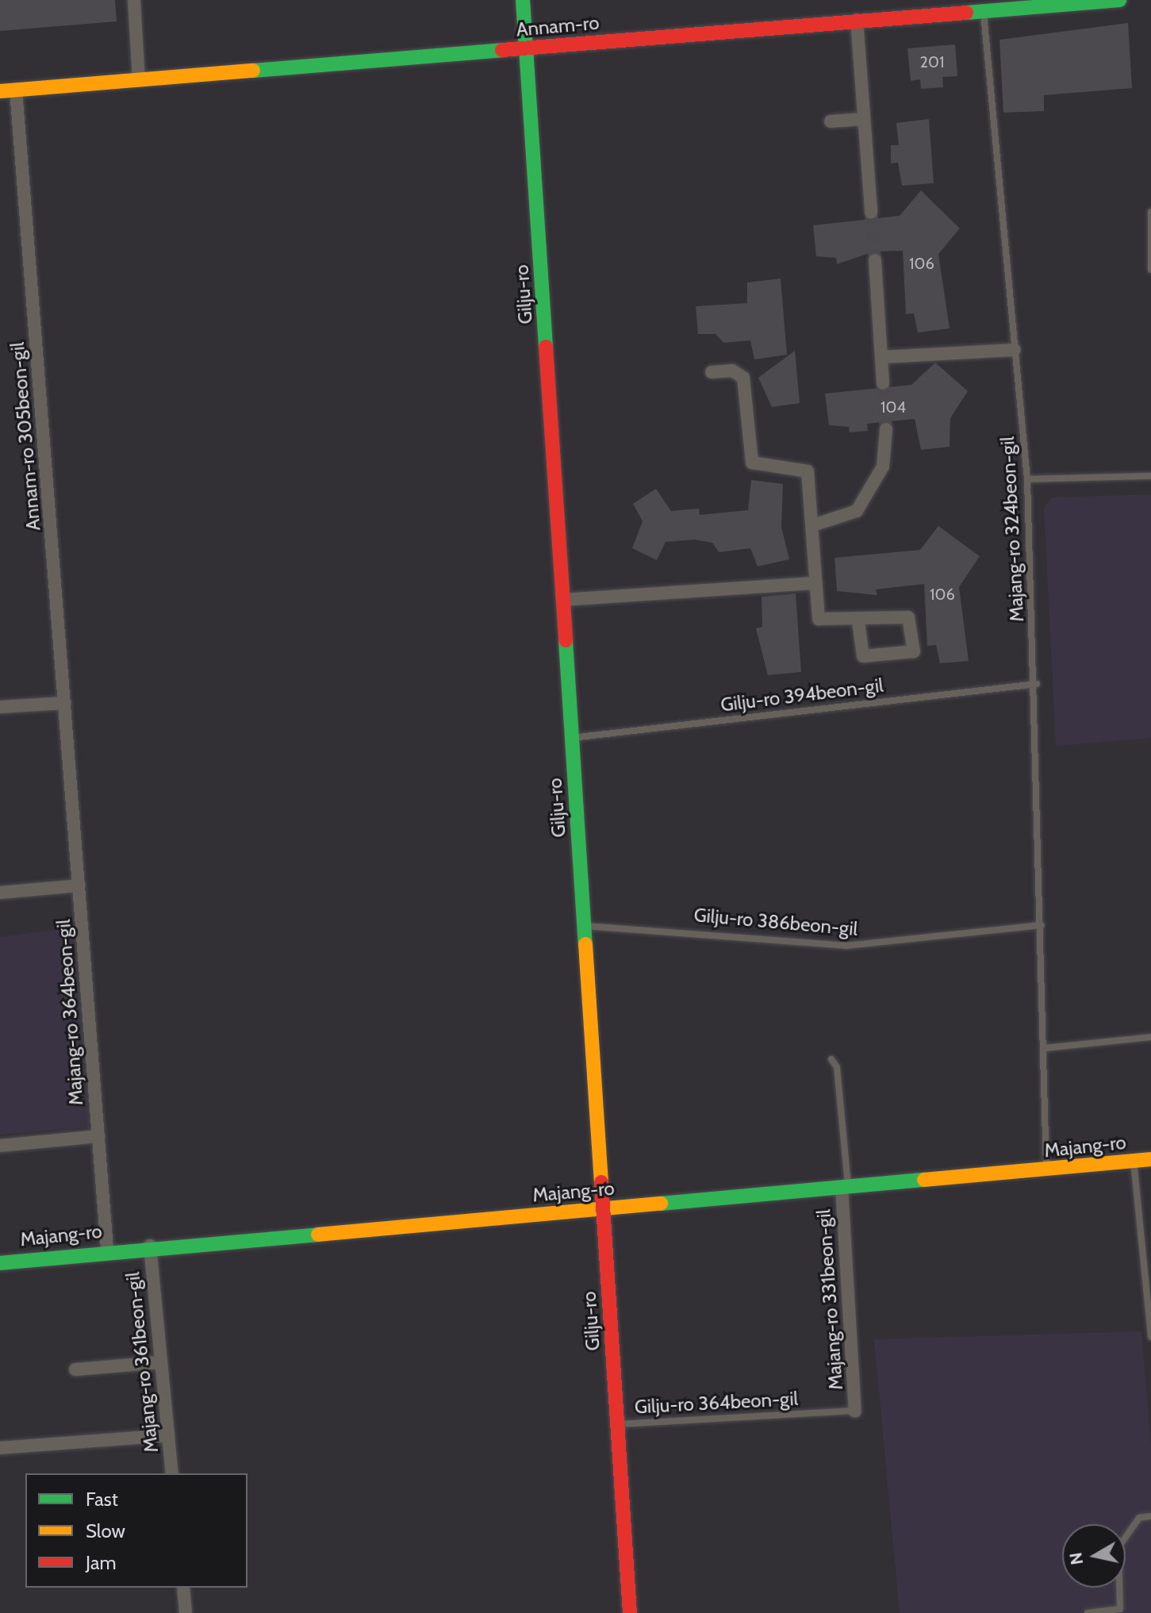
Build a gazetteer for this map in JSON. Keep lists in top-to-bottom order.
{
  "streets": {
    "main road": ["Annam-ro", "Gilju-ro", "Majang-ro"],
    "street": [
      "Annam-ro 305beon-gil",
      "Majang-ro 364beon-gil",
      "Majang-ro 331beon-gil",
      "Majang-ro 361beon-gil"
    ],
    "lane": [
      "Majang-ro 324beon-gil",
      "Gilju-ro 394beon-gil",
      "Gilju-ro 386beon-gil",
      "Gilju-ro 364beon-gil"
    ]
  },
  "crossings": [
    ["Annam-ro", "Gilju-ro"],
    ["Annam-ro", "Annam-ro 305beon-gil"],
    ["Annam-ro", "Majang-ro 324beon-gil"],
    ["Gilju-ro", "Gilju-ro 394beon-gil"],
    ["Gilju-ro", "Gilju-ro 386beon-gil"],
    ["Gilju-ro", "Majang-ro"],
    ["Gilju-ro", "Gilju-ro 364beon-gil"],
    ["Annam-ro 305beon-gil", "Majang-ro 364beon-gil"],
    ["Majang-ro 324beon-gil", "Gilju-ro 394beon-gil"],
    ["Majang-ro 324beon-gil", "Gilju-ro 386beon-gil"],
    ["Majang-ro 324beon-gil", "Majang-ro"],
    ["Majang-ro 364beon-gil", "Majang-ro"],
    ["Majang-ro", "Majang-ro 331beon-gil"],
    ["Majang-ro", "Majang-ro 361beon-gil"],
    ["Majang-ro 331beon-gil", "Gilju-ro 364beon-gil"]
  ],
  "house_numbers": [
    "201",
    "106",
    "104",
    "106"
  ],
  "legend": ["Fast", "Slow", "Jam"],
  "north": "left"
}
